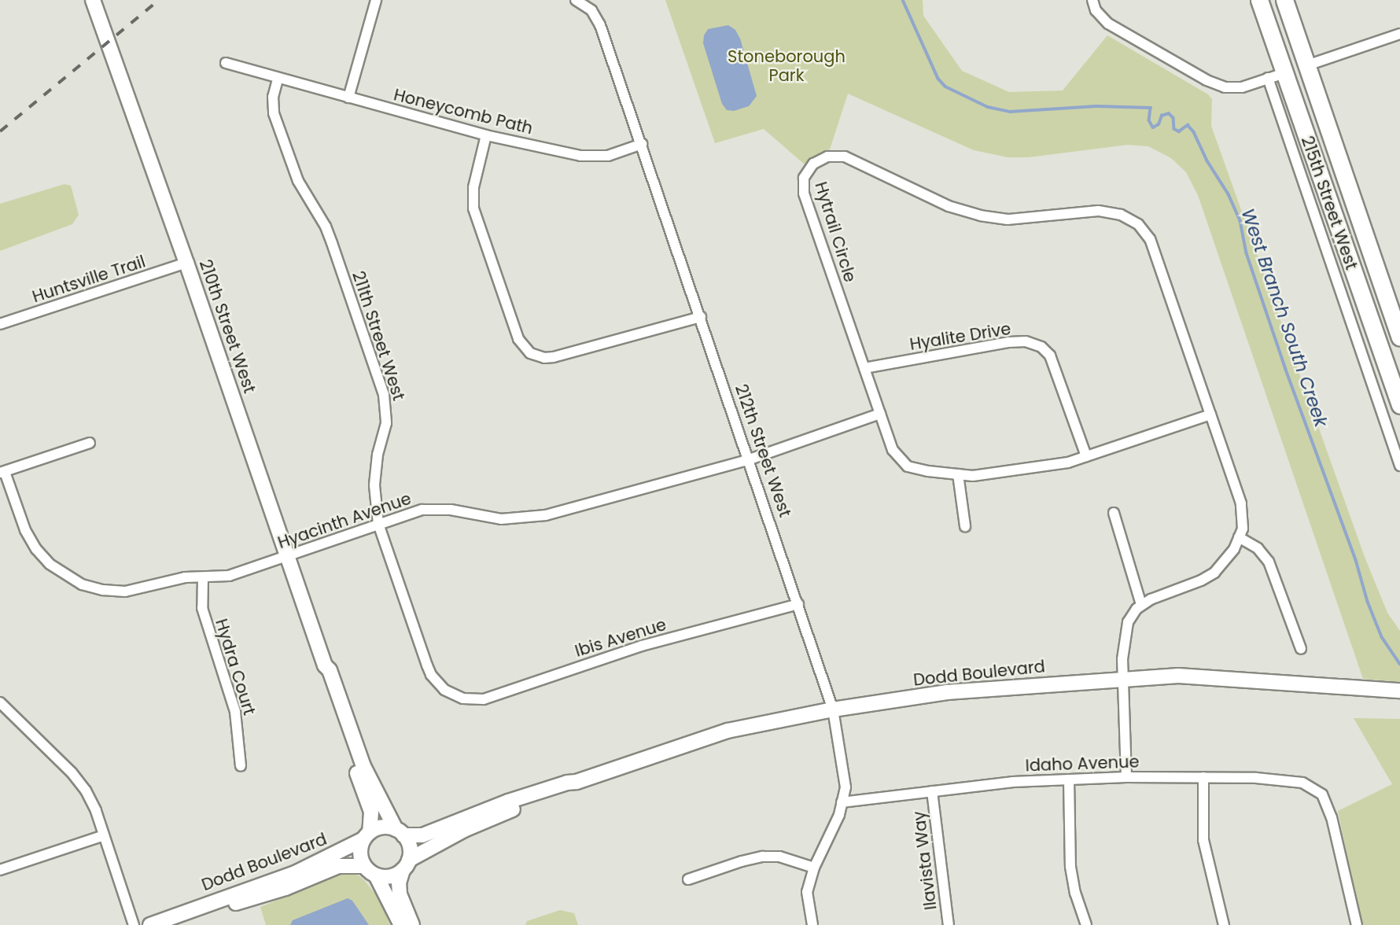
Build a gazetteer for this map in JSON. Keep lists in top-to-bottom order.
{
  "streets": {
    "main road": ["215th Street West", "210th Street West", "Dodd Boulevard"],
    "street": [
      "Honeycomb Path",
      "Hytrail Circle",
      "Huntsville Trail",
      "211th Street West",
      "Hyalite Drive",
      "212th Street West",
      "Hyacinth Avenue",
      "Ibis Avenue",
      "Hydra Court",
      "Idaho Avenue",
      "Ilavista Way"
    ]
  },
  "crossings": [
    ["Honeycomb Path", "211th Street West"],
    ["Honeycomb Path", "212th Street West"],
    ["Hytrail Circle", "Hyalite Drive"],
    ["Hytrail Circle", "Hyacinth Avenue"],
    ["Huntsville Trail", "210th Street West"],
    ["210th Street West", "Hyacinth Avenue"],
    ["210th Street West", "Dodd Boulevard"],
    ["211th Street West", "Hyacinth Avenue"],
    ["211th Street West", "Ibis Avenue"],
    ["212th Street West", "Hyacinth Avenue"],
    ["212th Street West", "Ibis Avenue"],
    ["212th Street West", "Dodd Boulevard"],
    ["212th Street West", "Idaho Avenue"],
    ["Hyacinth Avenue", "Hydra Court"],
    ["Idaho Avenue", "Ilavista Way"]
  ],
  "water": ["West Branch South Creek"],
  "parks": ["Stoneborough Park"]
}
